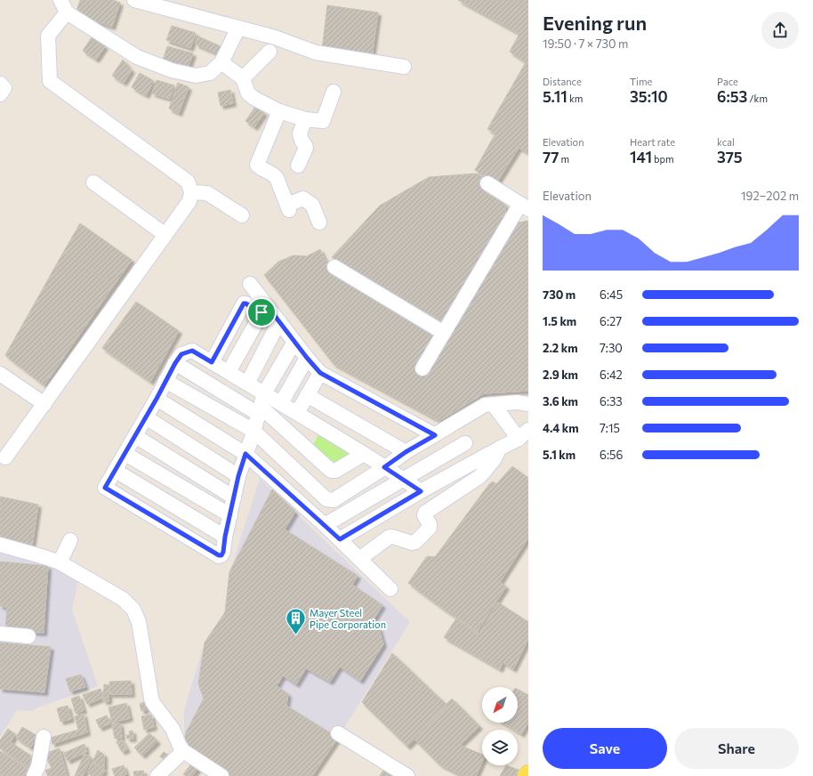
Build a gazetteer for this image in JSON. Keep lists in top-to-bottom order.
{
  "places": {
    "building": ["Mayer Steel Pipe Corporation"]
  },
  "north": "bottom left",
  "page": {
    "heading": ["Evening run", "19:50 · 7 × 730 m"],
    "stats": [
      ["Distance", "5.11 km"],
      ["Time", "35:10"],
      ["Pace", "6:53 /km"],
      ["Elevation", "77 m"],
      ["Heart rate", "141 bpm"],
      ["kcal", "375"]
    ],
    "chart": ["Elevation", "192–202 m"],
    "list": [
      {
        "name": "730 m",
        "note": "6:45"
      },
      {
        "name": "1.5 km",
        "note": "6:27"
      },
      {
        "name": "2.2 km",
        "note": "7:30"
      },
      {
        "name": "2.9 km",
        "note": "6:42"
      },
      {
        "name": "3.6 km",
        "note": "6:33"
      },
      {
        "name": "4.4 km",
        "note": "7:15"
      },
      {
        "name": "5.1 km",
        "note": "6:56"
      }
    ],
    "buttons": ["Save", "Share"]
  }
}
